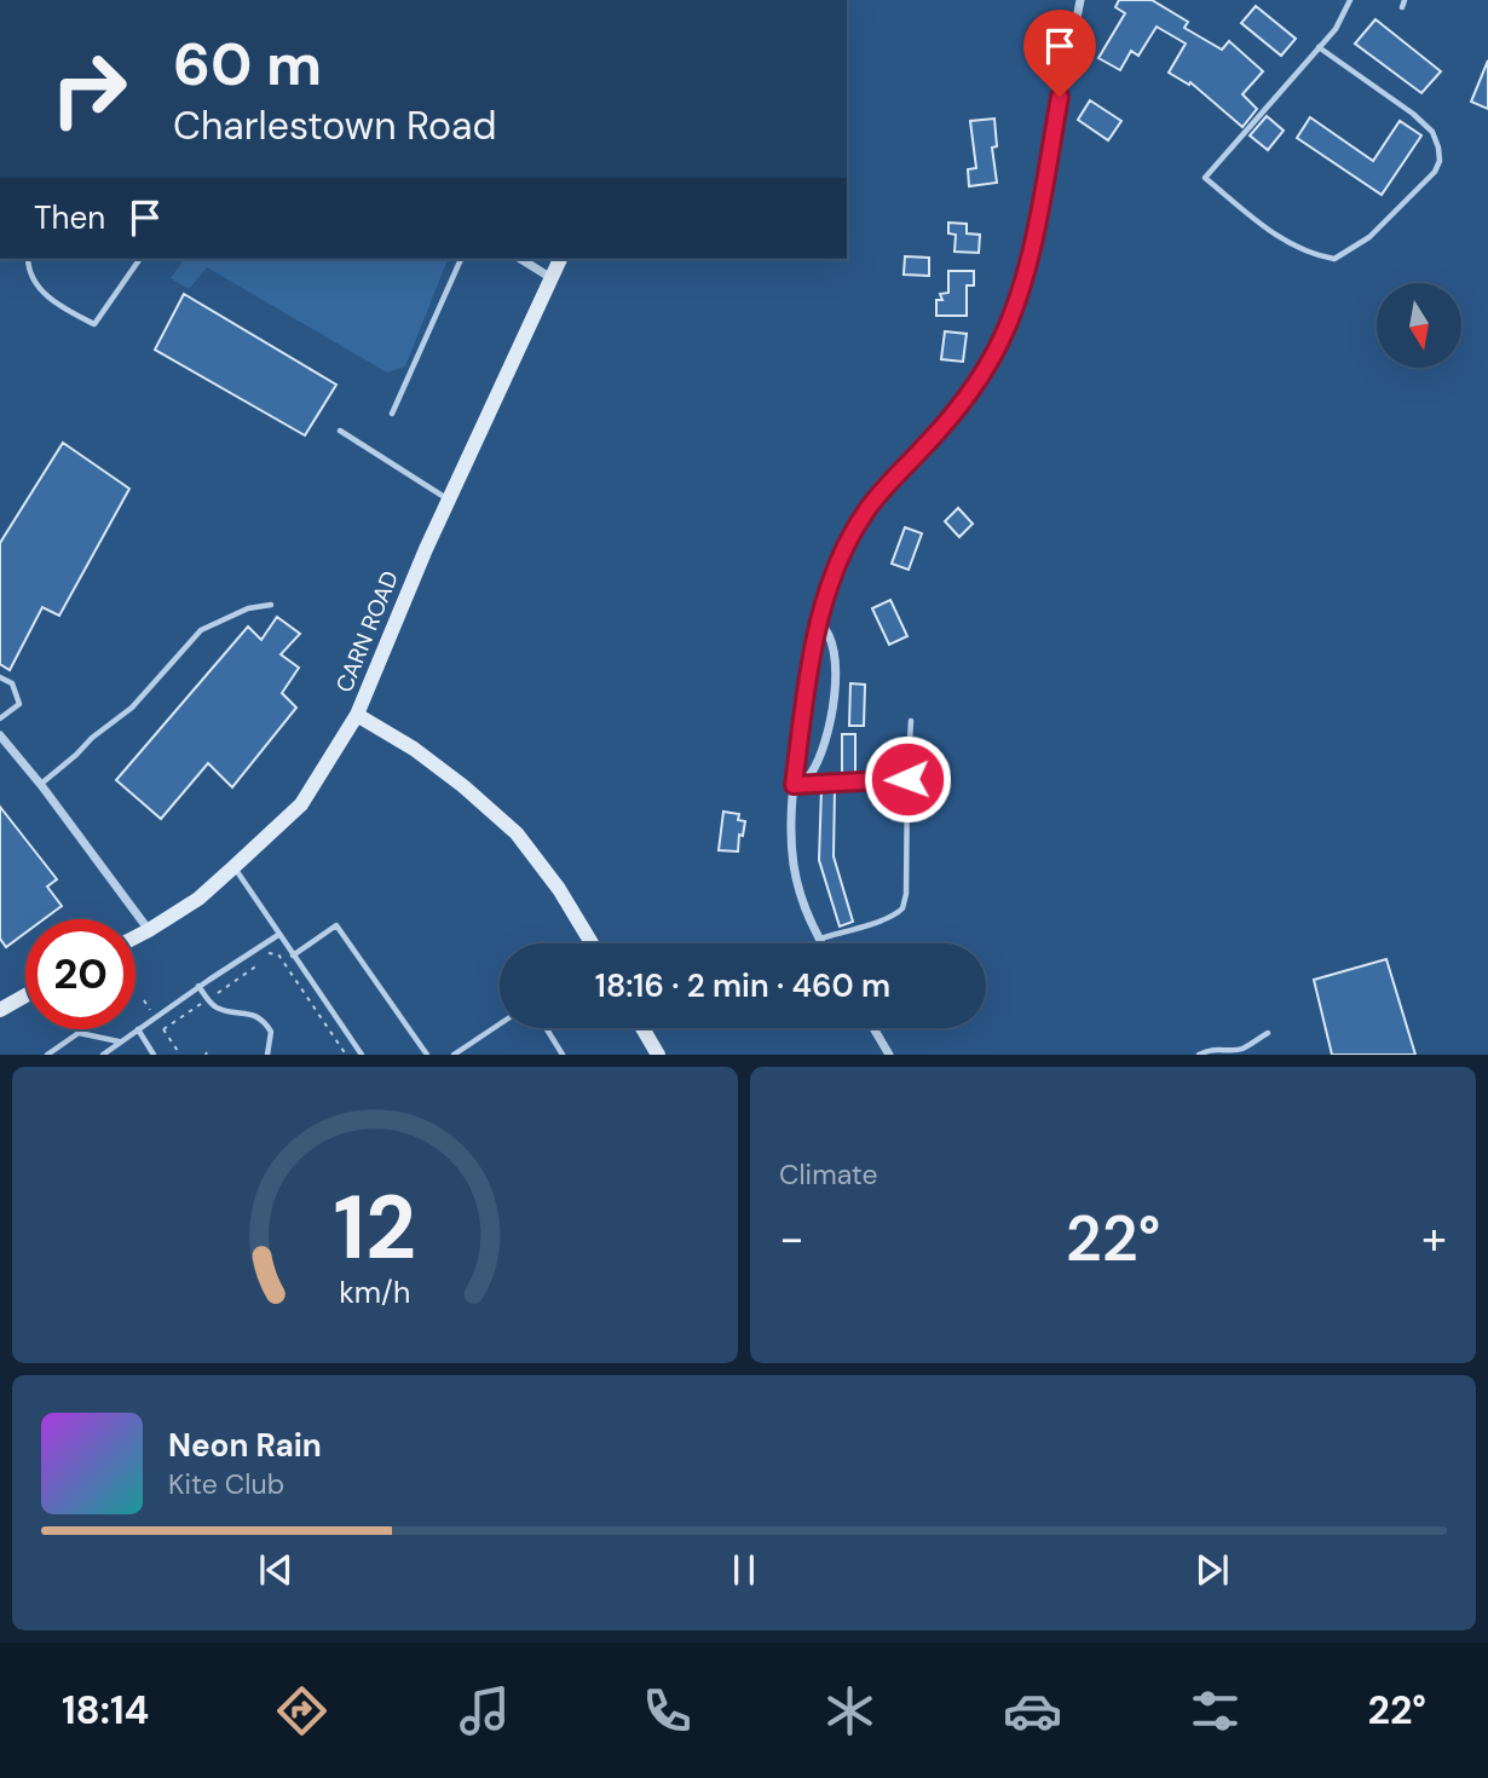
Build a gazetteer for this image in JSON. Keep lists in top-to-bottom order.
{
  "streets": {
    "main road": ["CARN ROAD"]
  },
  "north": "bottom",
  "page": {
    "turn": ["60 m", "Charlestown Road"],
    "then": "Then",
    "limit": "20",
    "trip": "18:16 · 2 min · 460 m",
    "tile": "Climate",
    "heat": ["−", "22°", "+"],
    "song": ["Neon Rain", "Kite Club"],
    "tabs": ["18:14", "22°"],
    "gauge": ["12", "km/h"]
  }
}
